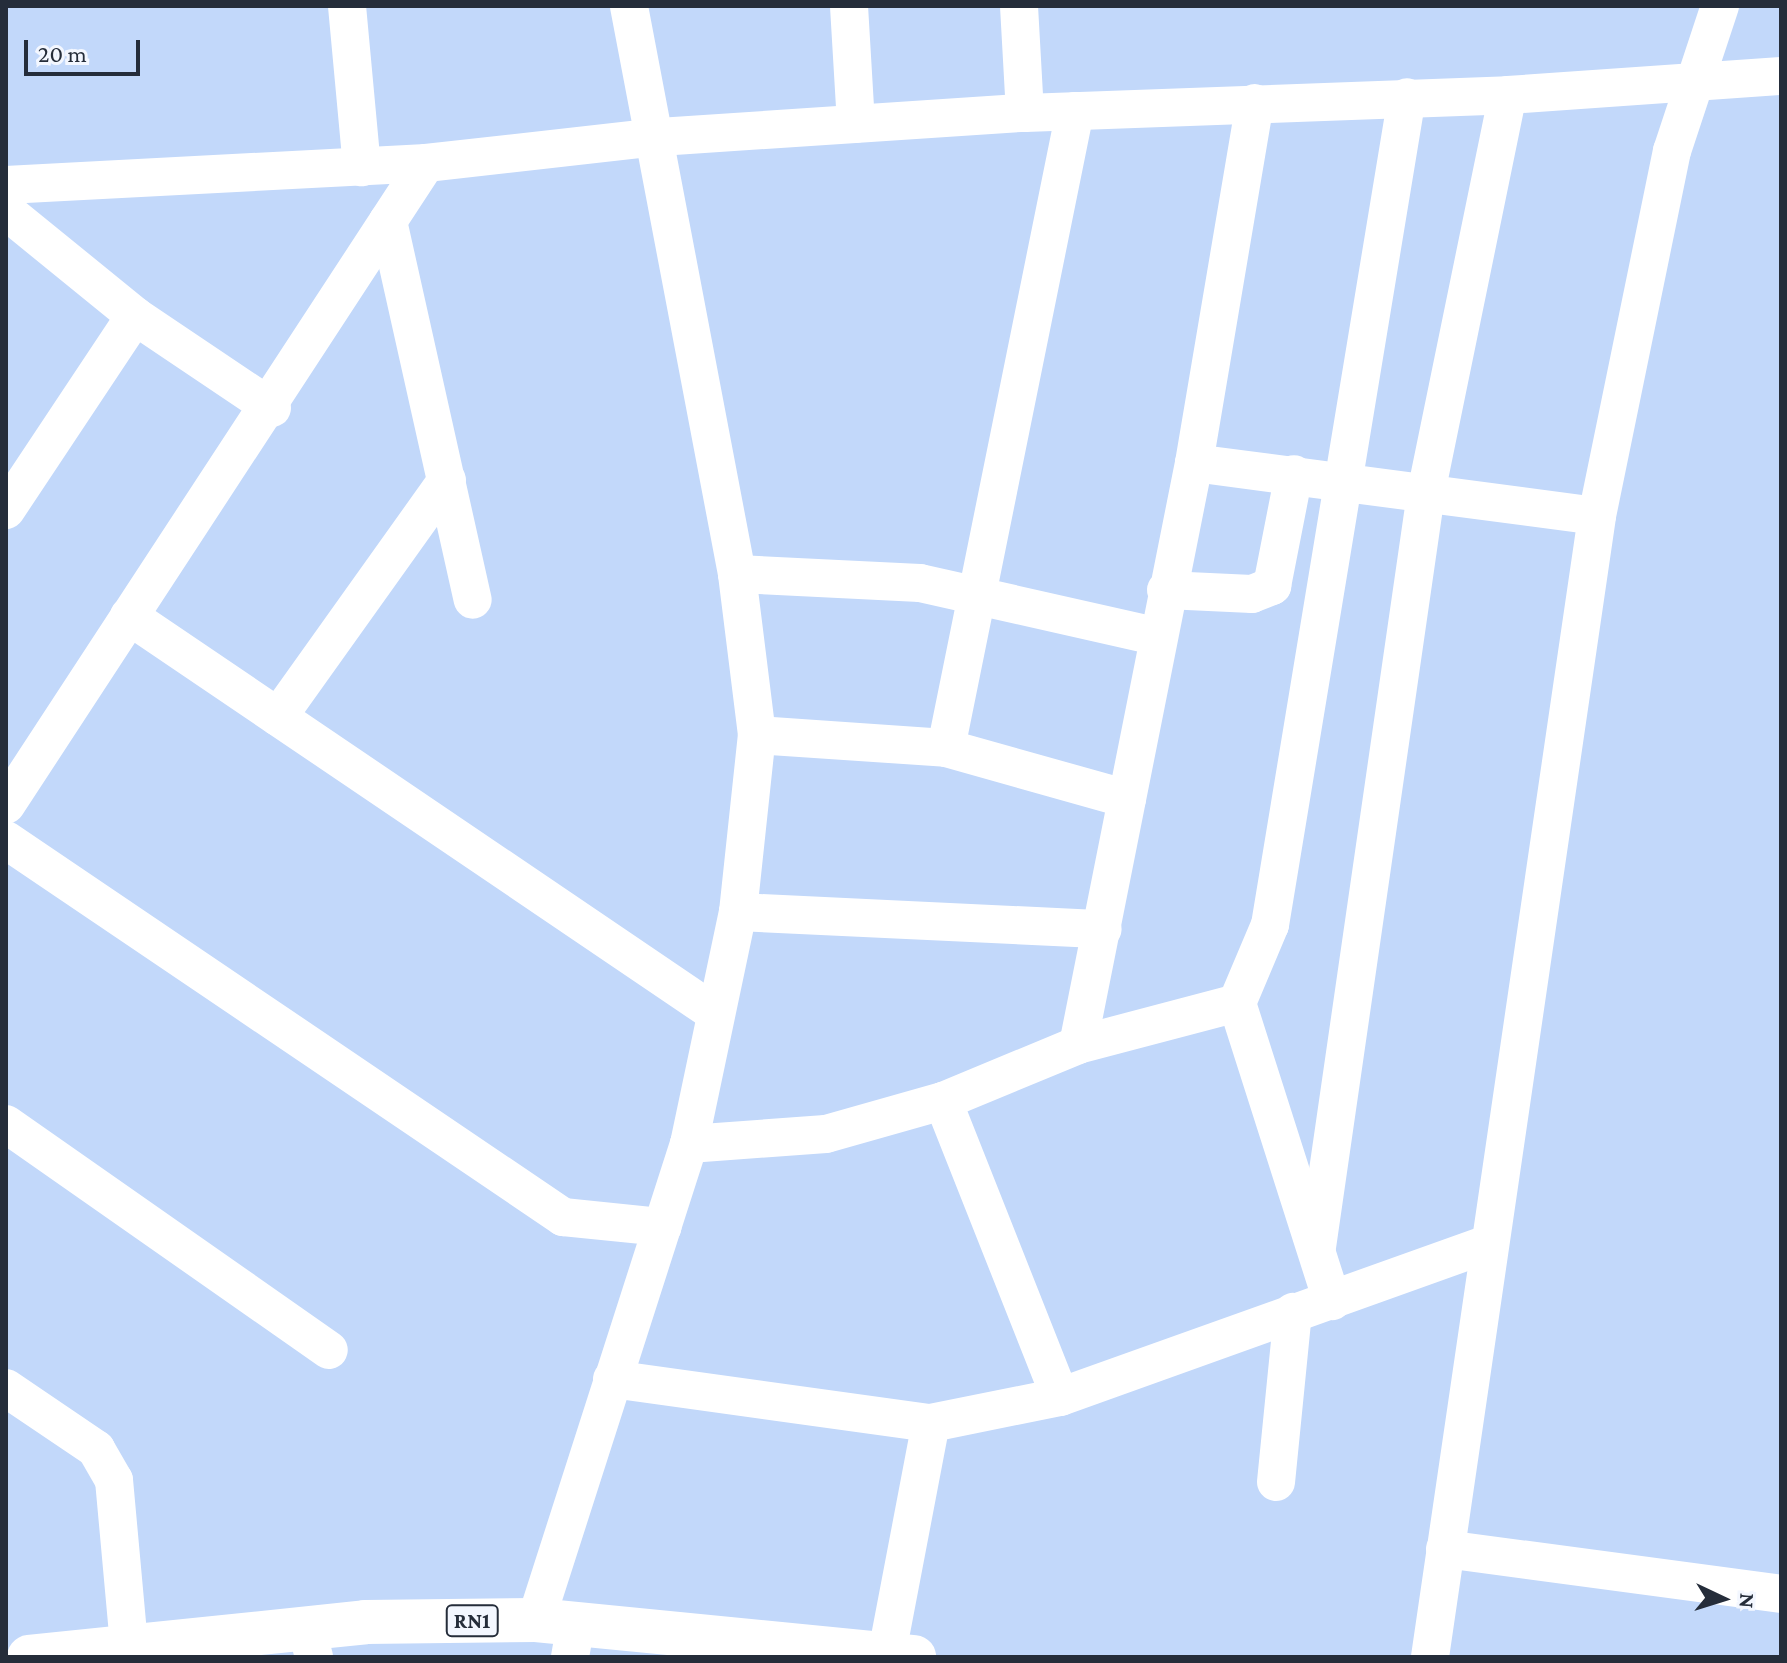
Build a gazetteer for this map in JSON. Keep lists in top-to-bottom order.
{
  "streets": {
    "main road": ["RN1"]
  },
  "scale_bar": "20 m",
  "north": "right"
}
